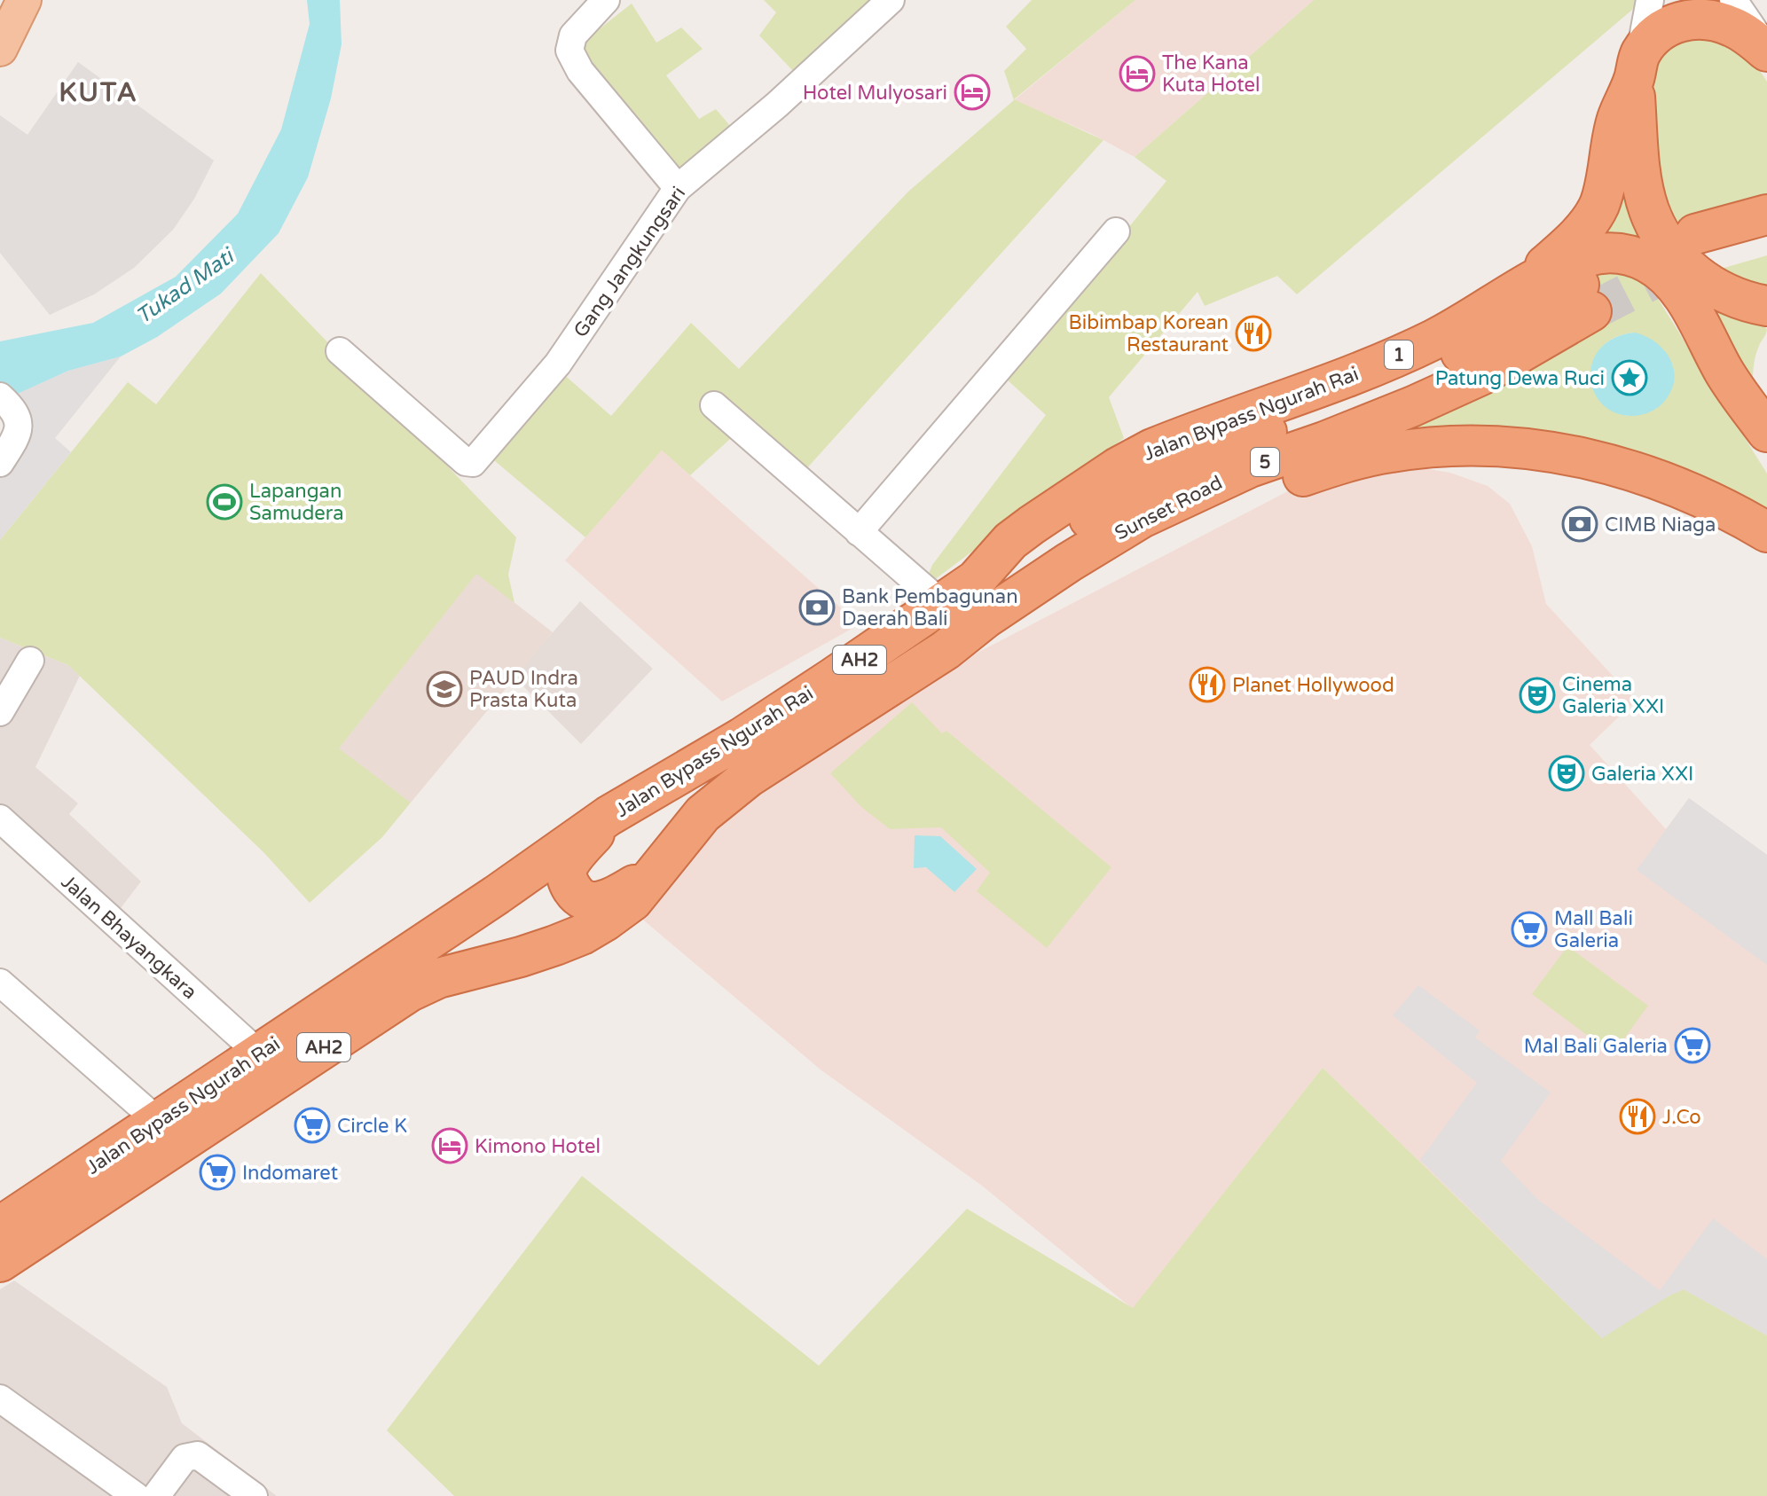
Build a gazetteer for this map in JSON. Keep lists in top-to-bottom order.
{
  "streets": {
    "highway": [
      "1",
      "Jalan Bypass Ngurah Rai",
      "5",
      "Sunset Road",
      "AH2"
    ],
    "street": ["Gang Jangkungsari", "Jalan Bhayangkara"]
  },
  "crossings": [
    ["Jalan Bypass Ngurah Rai", "Sunset Road"],
    ["Jalan Bypass Ngurah Rai", "Jalan Bhayangkara"]
  ],
  "districts": ["KUTA"],
  "water": ["Tukad Mati"],
  "places": {
    "hotel": ["The Kana Kuta Hotel", "Hotel Mulyosari", "Kimono Hotel"],
    "restaurant": ["Bibimbap Korean Restaurant", "Planet Hollywood", "J.Co"],
    "place": ["Patung Dewa Ruci"],
    "sports": ["Lapangan Samudera"],
    "bank": ["CIMB Niaga", "Bank Pembagunan Daerah Bali"],
    "school or university": ["PAUD Indra Prasta Kuta"],
    "theatre": ["Cinema Galeria XXI", "Galeria XXI"],
    "supermarket": [
      "Mall Bali Galeria",
      "Mal Bali Galeria",
      "Circle K",
      "Indomaret"
    ]
  }
}
